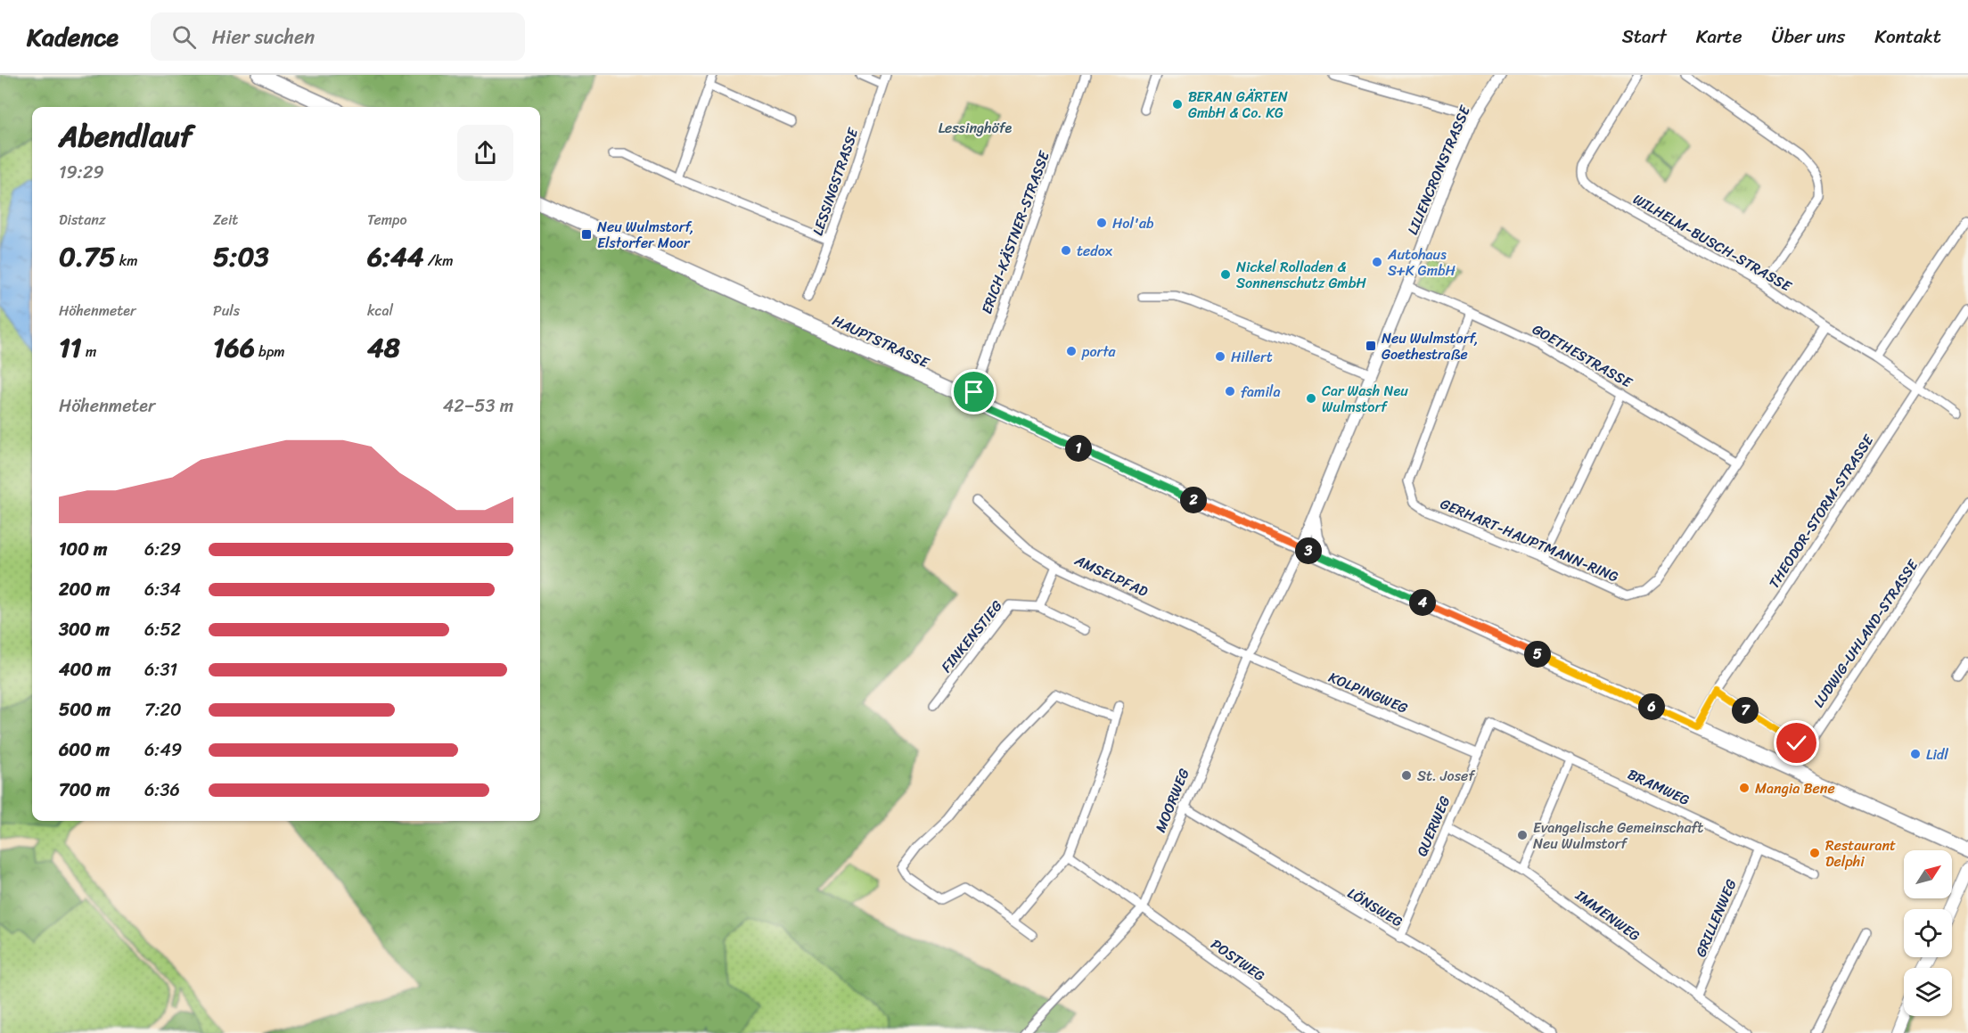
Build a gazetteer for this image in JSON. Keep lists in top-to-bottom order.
{
  "streets": {
    "main road": ["HAUPTSTRASSE"],
    "street": [
      "LILIENCRONSTRASSE",
      "LESSINGSTRASSE",
      "ERICH-KÄSTNER-STRASSE",
      "WILHELM-BUSCH-STRASSE",
      "GOETHESTRASSE",
      "THEODOR-STORM-STRASSE",
      "GERHART-HAUPTMANN-RING",
      "AMSELPFAD",
      "LUDWIG-UHLAND-STRASSE",
      "FINKENSTIEG",
      "KOLPINGWEG",
      "BRAMWEG",
      "MOORWEG",
      "QUERWEG",
      "LÖNSWEG",
      "IMMENWEG",
      "GRILLENWEG",
      "POSTWEG"
    ]
  },
  "crossings": [
    ["LILIENCRONSTRASSE", "HAUPTSTRASSE"],
    ["LILIENCRONSTRASSE", "GOETHESTRASSE"],
    ["LILIENCRONSTRASSE", "MOORWEG"],
    ["ERICH-KÄSTNER-STRASSE", "HAUPTSTRASSE"],
    ["WILHELM-BUSCH-STRASSE", "THEODOR-STORM-STRASSE"],
    ["WILHELM-BUSCH-STRASSE", "GERHART-HAUPTMANN-RING"],
    ["HAUPTSTRASSE", "THEODOR-STORM-STRASSE"],
    ["HAUPTSTRASSE", "MOORWEG"],
    ["GOETHESTRASSE", "GERHART-HAUPTMANN-RING"],
    ["THEODOR-STORM-STRASSE", "LUDWIG-UHLAND-STRASSE"],
    ["AMSELPFAD", "KOLPINGWEG"],
    ["AMSELPFAD", "MOORWEG"],
    ["KOLPINGWEG", "MOORWEG"],
    ["KOLPINGWEG", "QUERWEG"],
    ["BRAMWEG", "QUERWEG"],
    ["BRAMWEG", "GRILLENWEG"],
    ["MOORWEG", "LÖNSWEG"],
    ["MOORWEG", "POSTWEG"],
    ["QUERWEG", "LÖNSWEG"],
    ["QUERWEG", "IMMENWEG"],
    ["IMMENWEG", "GRILLENWEG"]
  ],
  "parks": ["Lessinghöfe"],
  "places": {
    "other": [
      "BERAN GÄRTEN GmbH & Co. KG",
      "Hol'ab",
      "tedox",
      "Autohaus S+K GmbH",
      "Nickel Rolladen & Sonnenschutz GmbH",
      "porta",
      "Hillert",
      "famila",
      "Car Wash Neu Wulmstorf",
      "Lidl",
      "St. Josef",
      "Mangia Bene",
      "Evangelische Gemeinschaft Neu Wulmstorf",
      "Restaurant Delphi"
    ],
    "transit": ["Neu Wulmstorf, Elstorfer Moor", "Neu Wulmstorf, Goethestraße"]
  },
  "north": "top right",
  "page": {
    "header": "Kadence",
    "search": "Hier suchen",
    "nav": [
      "Start",
      "Karte",
      "Über uns",
      "Kontakt"
    ],
    "heading": ["Abendlauf", "19:29"],
    "stats": [
      ["Distanz", "0.75 km"],
      ["Zeit", "5:03"],
      ["Tempo", "6:44 /km"],
      ["Höhenmeter", "11 m"],
      ["Puls", "166 bpm"],
      ["kcal", "48"]
    ],
    "chart": ["Höhenmeter", "42–53 m"],
    "pins": [
      "1",
      "2",
      "3",
      "4",
      "5",
      "6",
      "7"
    ],
    "list": [
      {
        "name": "100 m",
        "note": "6:29"
      },
      {
        "name": "200 m",
        "note": "6:34"
      },
      {
        "name": "300 m",
        "note": "6:52"
      },
      {
        "name": "400 m",
        "note": "6:31"
      },
      {
        "name": "500 m",
        "note": "7:20"
      },
      {
        "name": "600 m",
        "note": "6:49"
      },
      {
        "name": "700 m",
        "note": "6:36"
      }
    ]
  }
}
